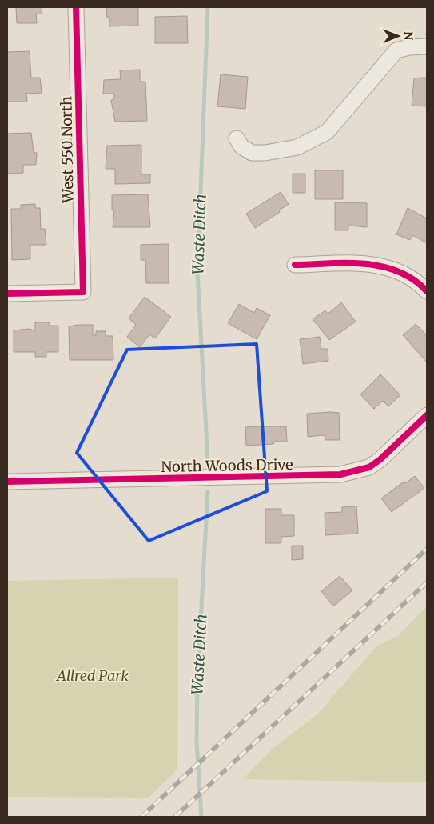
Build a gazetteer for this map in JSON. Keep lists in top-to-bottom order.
{
  "streets": {
    "street": ["West 550 North", "North Woods Drive"]
  },
  "water": ["Waste Ditch"],
  "parks": ["Allred Park"],
  "north": "right"
}
